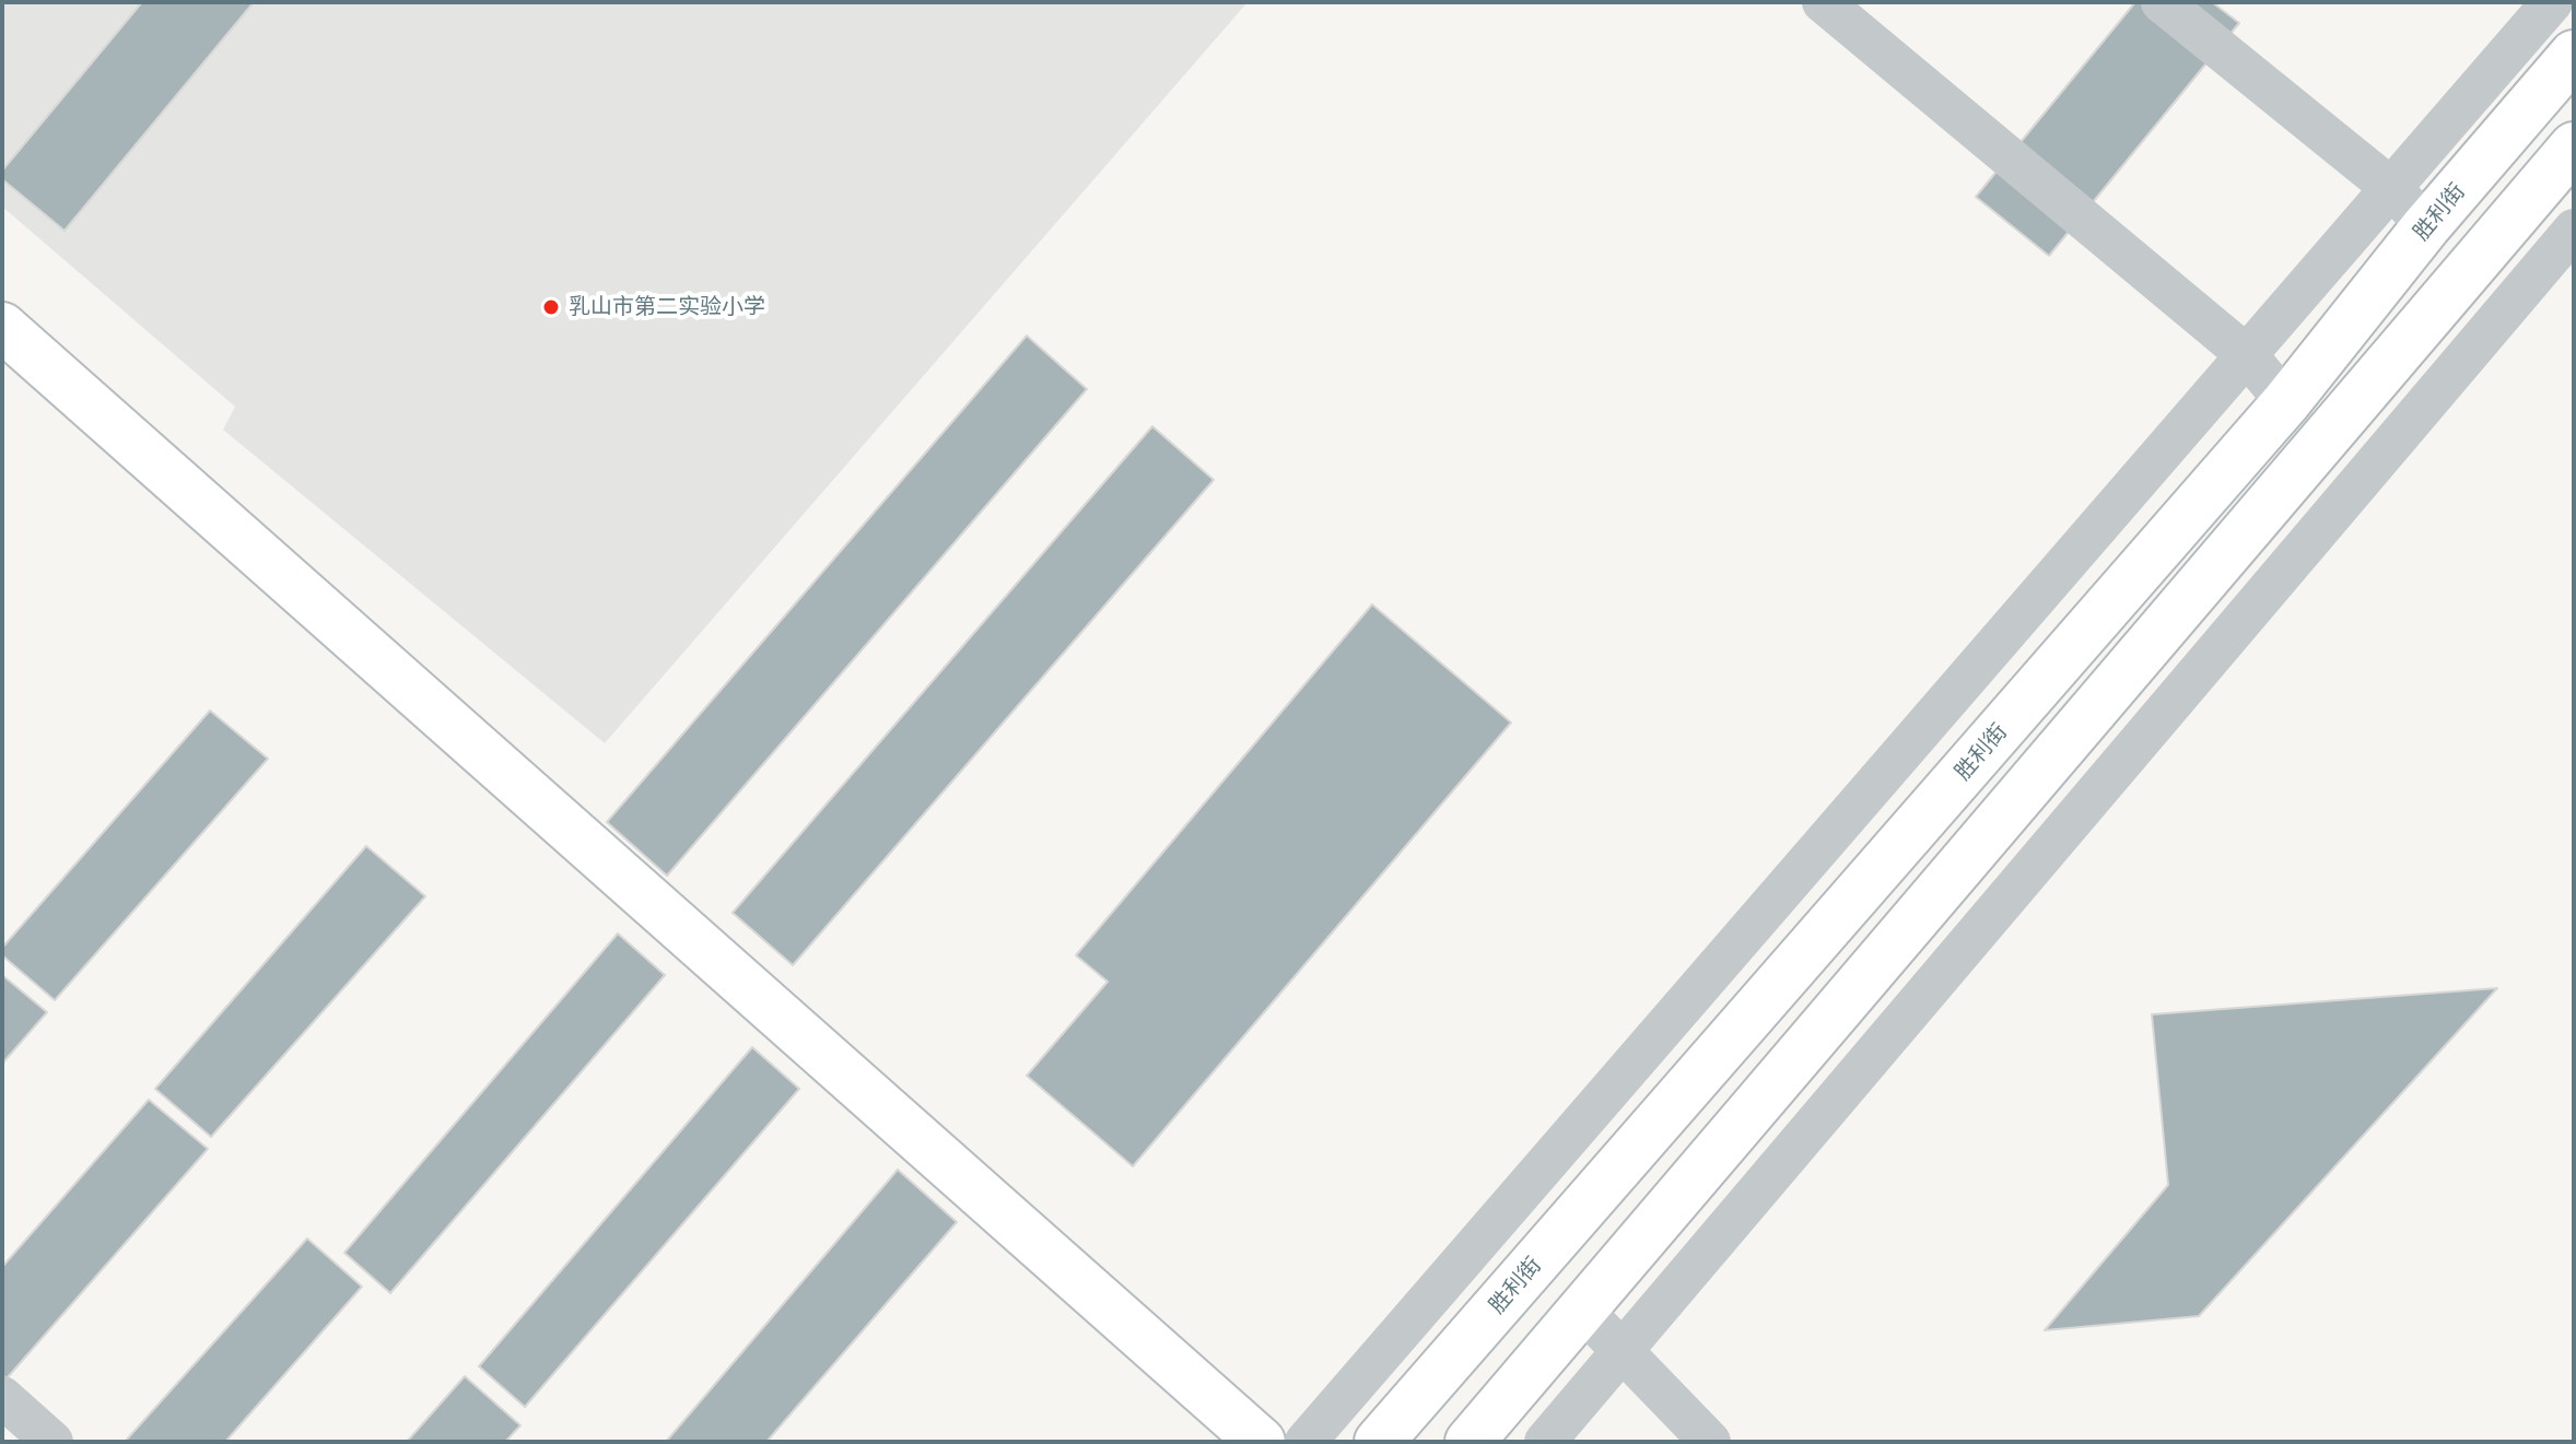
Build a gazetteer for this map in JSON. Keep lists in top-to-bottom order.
{
  "streets": {
    "main road": ["胜利街"]
  },
  "places": ["乳山市第二实验小学"]
}
